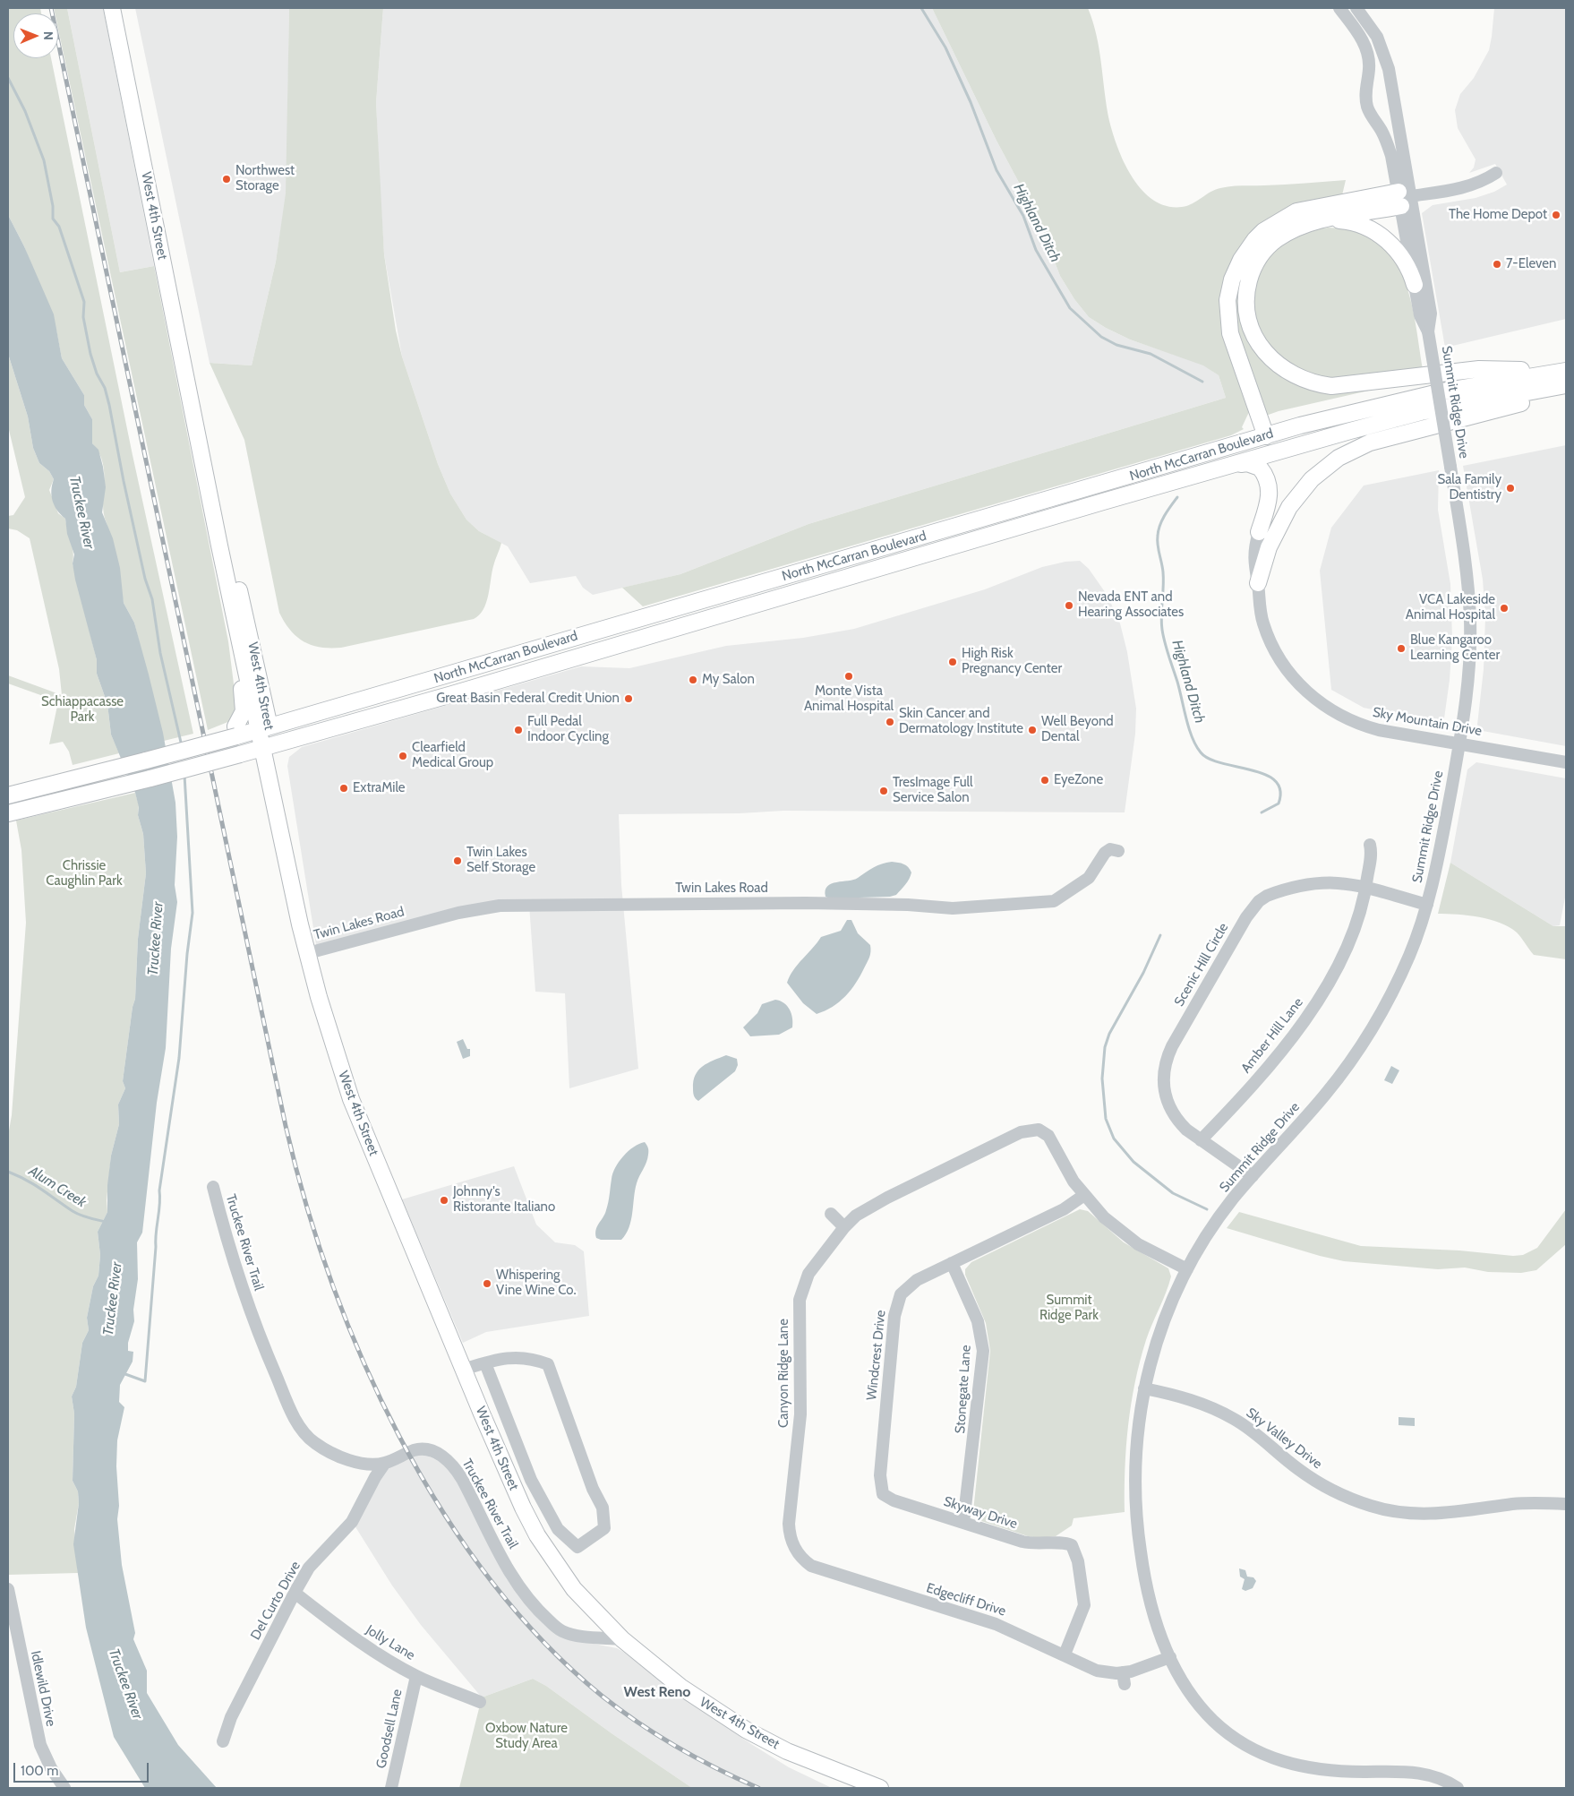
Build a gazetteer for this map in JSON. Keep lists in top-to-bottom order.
{
  "streets": {
    "main road": ["West 4th Street", "North McCarran Boulevard"],
    "street": [
      "Summit Ridge Drive",
      "Sky Mountain Drive",
      "Twin Lakes Road",
      "Scenic Hill Circle",
      "Amber Hill Lane",
      "Truckee River Trail",
      "Windcrest Drive",
      "Canyon Ridge Lane",
      "Stonegate Lane",
      "Sky Valley Drive",
      "Skyway Drive",
      "Edgecliff Drive",
      "Del Curto Drive",
      "Jolly Lane",
      "Idlewild Drive",
      "Goodsell Lane"
    ]
  },
  "crossings": [
    ["West 4th Street", "North McCarran Boulevard"],
    ["West 4th Street", "Twin Lakes Road"],
    ["West 4th Street", "Truckee River Trail"],
    ["Summit Ridge Drive", "Sky Mountain Drive"],
    ["Summit Ridge Drive", "Scenic Hill Circle"],
    ["Summit Ridge Drive", "Sky Valley Drive"],
    ["Summit Ridge Drive", "Edgecliff Drive"],
    ["Scenic Hill Circle", "Amber Hill Lane"],
    ["Truckee River Trail", "Del Curto Drive"],
    ["Windcrest Drive", "Canyon Ridge Lane"],
    ["Windcrest Drive", "Stonegate Lane"],
    ["Windcrest Drive", "Skyway Drive"],
    ["Canyon Ridge Lane", "Edgecliff Drive"],
    ["Stonegate Lane", "Skyway Drive"],
    ["Skyway Drive", "Edgecliff Drive"],
    ["Del Curto Drive", "Jolly Lane"],
    ["Jolly Lane", "Goodsell Lane"]
  ],
  "districts": ["West Reno"],
  "water": ["Highland Ditch", "Truckee River", "Alum Creek"],
  "parks": [
    "Schiappacasse Park",
    "Chrissie Caughlin Park",
    "Summit Ridge Park",
    "Oxbow Nature Study Area"
  ],
  "places": [
    "Northwest Storage",
    "The Home Depot",
    "7-Eleven",
    "Sala Family Dentistry",
    "Nevada ENT and Hearing Associates",
    "VCA Lakeside Animal Hospital",
    "Blue Kangaroo Learning Center",
    "High Risk Pregnancy Center",
    "Monte Vista Animal Hospital",
    "My Salon",
    "Great Basin Federal Credit Union",
    "Skin Cancer and Dermatology Institute",
    "Full Pedal Indoor Cycling",
    "Well Beyond Dental",
    "Clearfield Medical Group",
    "EyeZone",
    "ExtraMile",
    "TresImage Full Service Salon",
    "Twin Lakes Self Storage",
    "Johnny's Ristorante Italiano",
    "Whispering Vine Wine Co."
  ],
  "scale_bar": "100 m",
  "north": "right"
}
